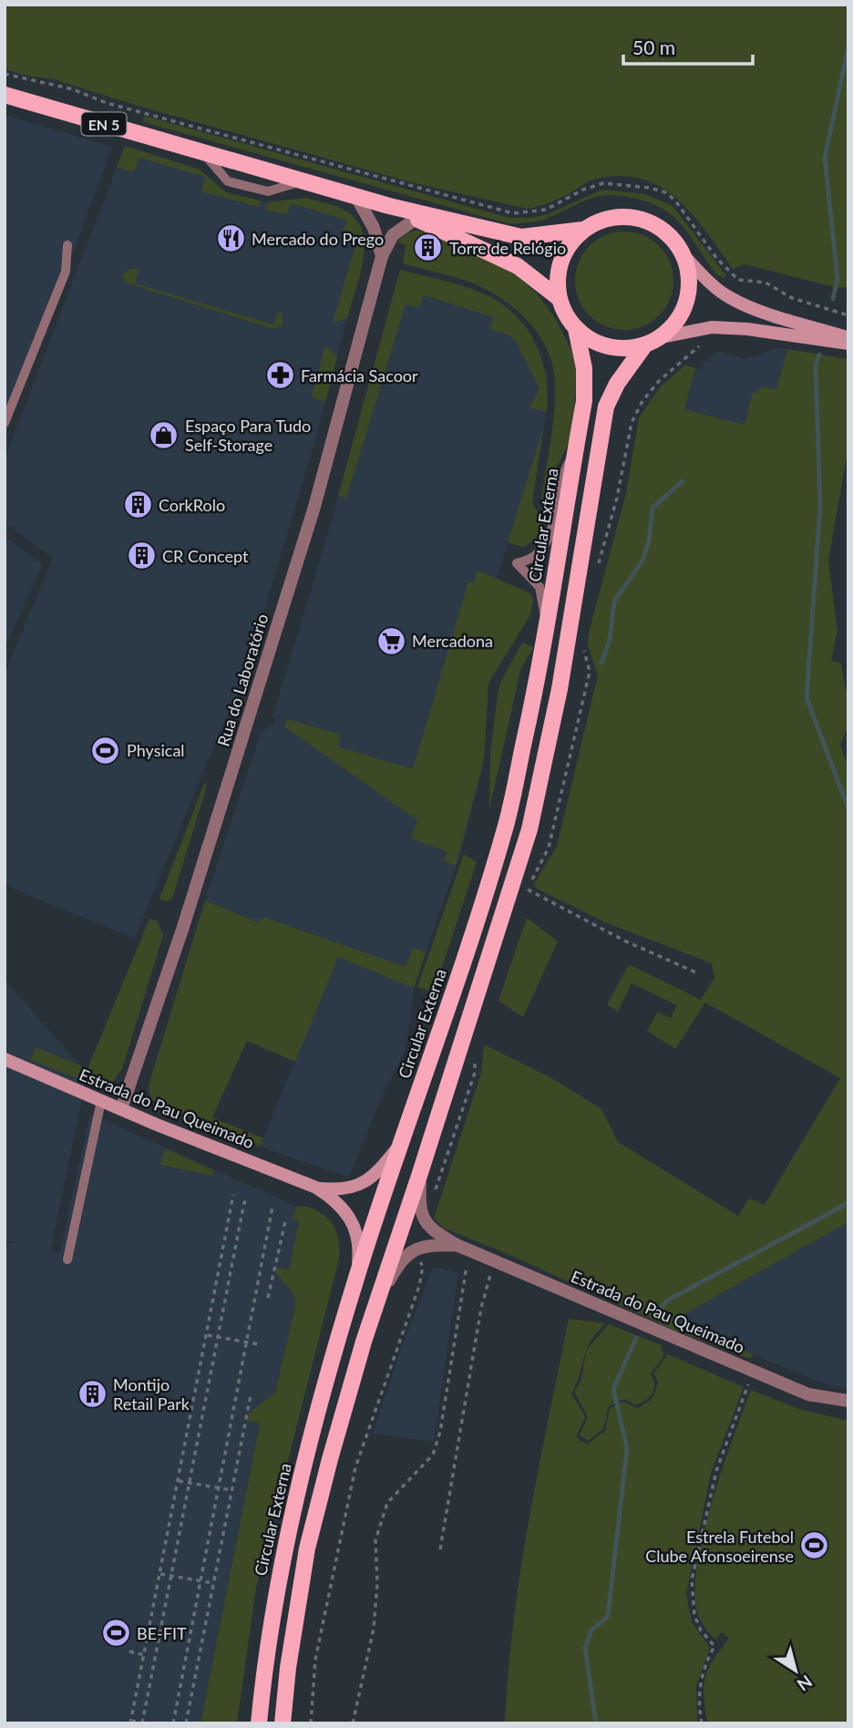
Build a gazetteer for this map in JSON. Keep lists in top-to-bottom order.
{
  "streets": {
    "main road": ["EN 5", "Circular Externa"],
    "street": ["Rua do Laboratório", "Estrada do Pau Queimado"]
  },
  "crossings": [
    ["EN 5", "Circular Externa"],
    ["EN 5", "Rua do Laboratório"],
    ["Rua do Laboratório", "Estrada do Pau Queimado"]
  ],
  "places": {
    "restaurant": ["Mercado do Prego"],
    "building": [
      "Torre de Relógio",
      "CorkRolo",
      "CR Concept",
      "Montijo Retail Park"
    ],
    "pharmacy": ["Farmácia Sacoor"],
    "shop": ["Espaço Para Tudo Self-Storage"],
    "supermarket": ["Mercadona"],
    "sports": ["Physical", "Estrela Futebol Clube Afonsoeirense", "BE-FIT"]
  },
  "scale_bar": "50 m",
  "north": "bottom right"
}
